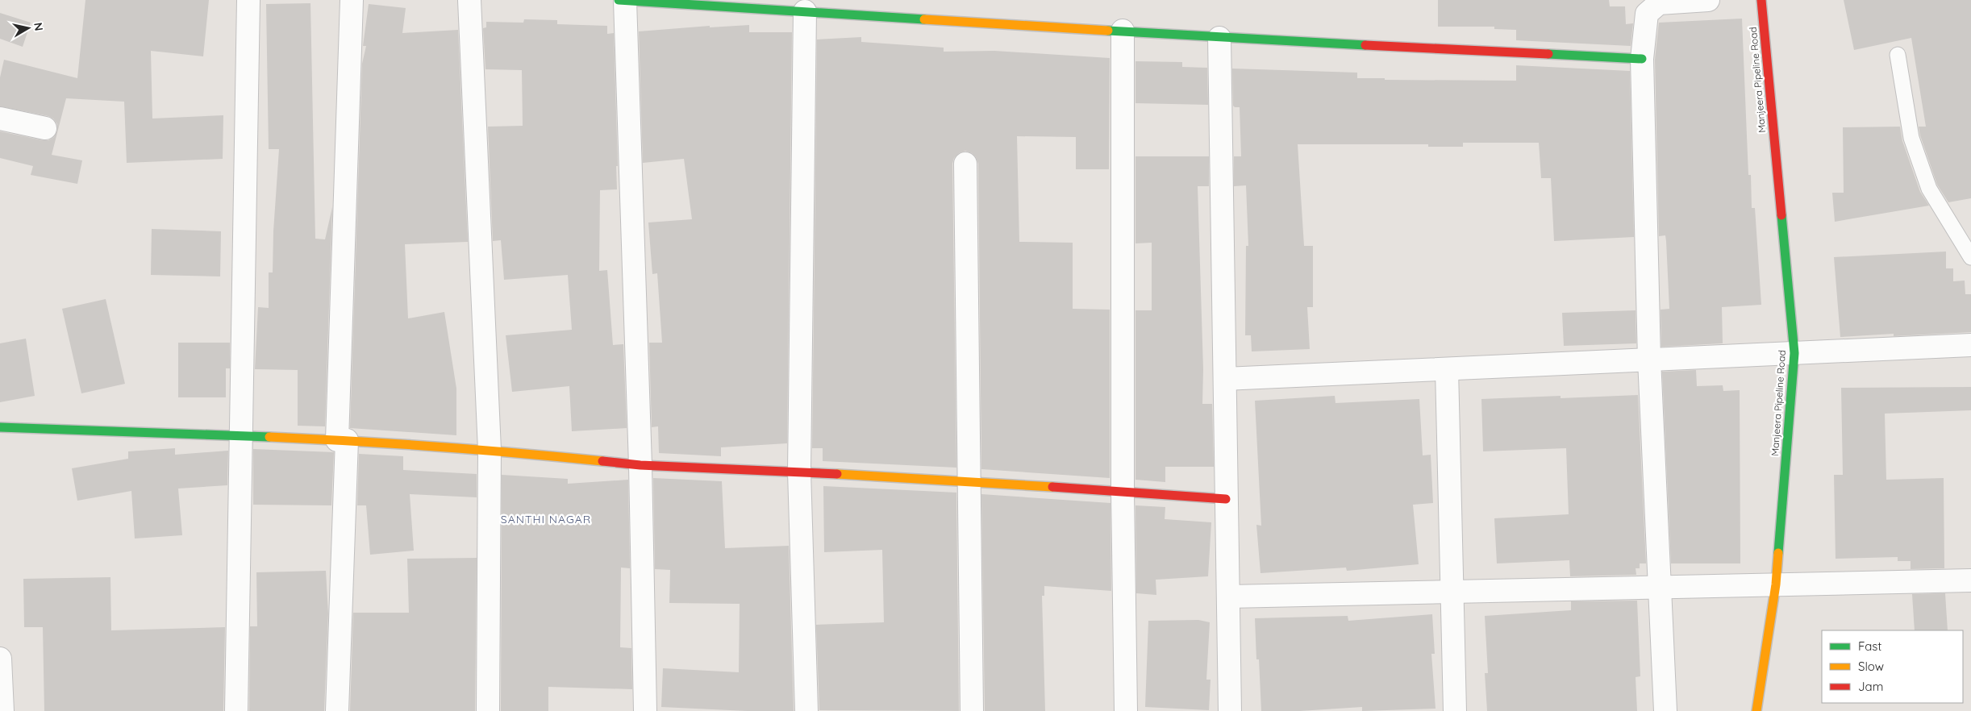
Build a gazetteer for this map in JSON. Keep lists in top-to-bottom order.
{
  "streets": {
    "street": ["Manjeera Pipeline Road"]
  },
  "districts": ["SANTHI NAGAR"],
  "legend": ["Fast", "Slow", "Jam"],
  "north": "right"
}
